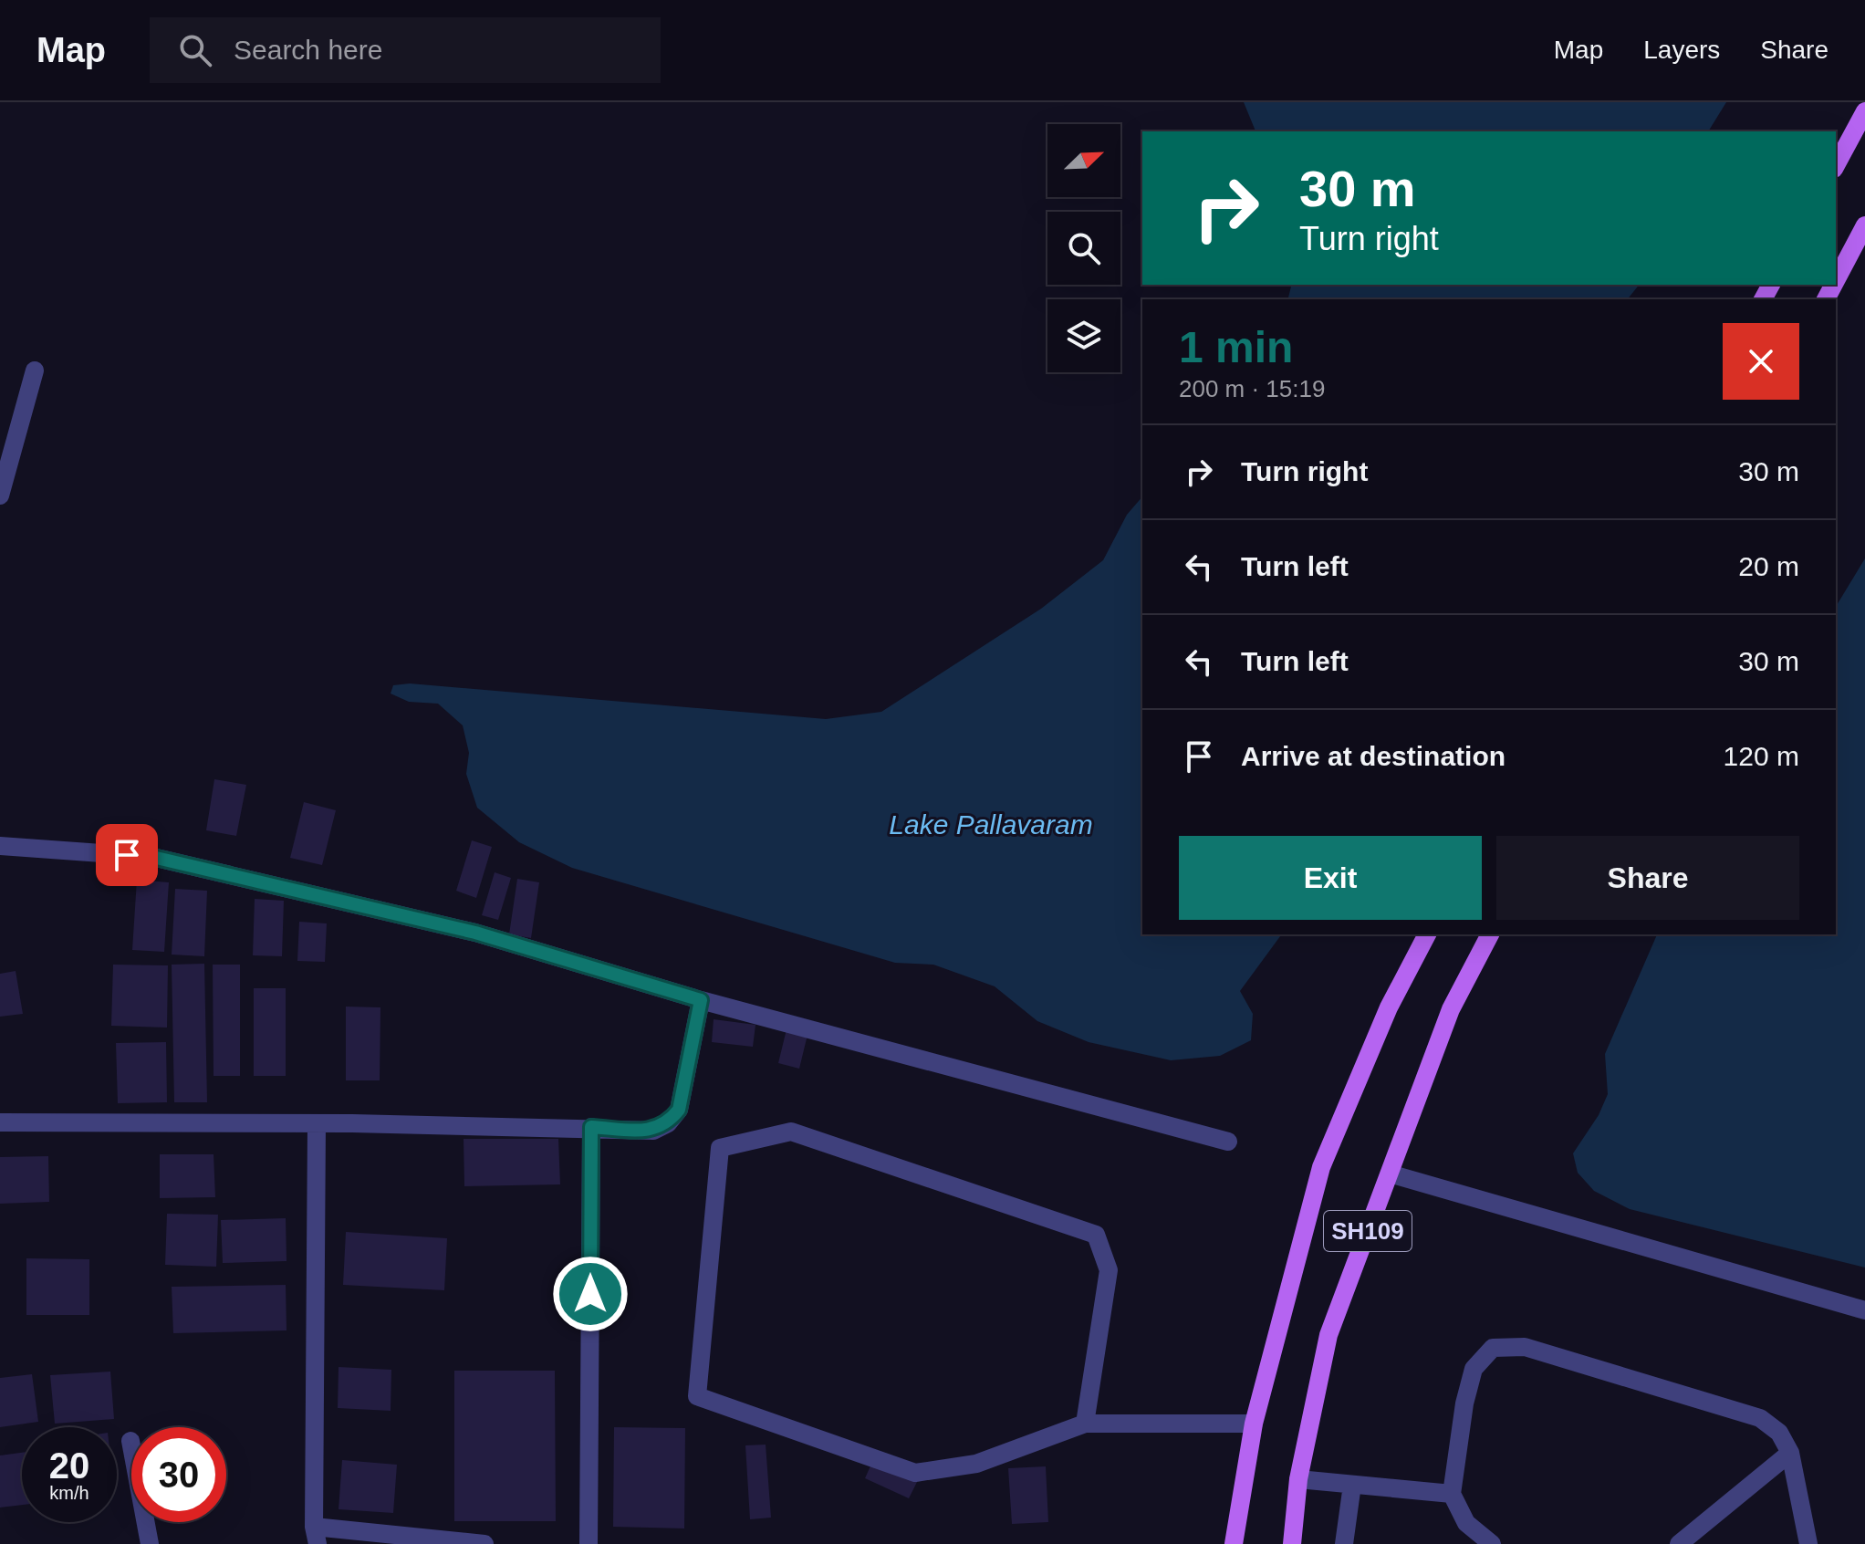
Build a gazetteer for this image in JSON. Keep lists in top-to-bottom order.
{
  "streets": {
    "main road": ["SH109"]
  },
  "water": ["Lake Pallavaram"],
  "north": "top right",
  "page": {
    "header": "Map",
    "search": "Search here",
    "nav": ["Map", "Layers", "Share"],
    "turn": ["30 m", "Turn right"],
    "heading": ["1 min", "200 m · 15:19"],
    "list": [
      {
        "name": "Turn right",
        "value": "30 m"
      },
      {
        "name": "Turn left",
        "value": "20 m"
      },
      {
        "name": "Turn left",
        "value": "30 m"
      },
      {
        "name": "Arrive at destination",
        "value": "120 m"
      }
    ],
    "buttons": ["Exit", "Share"],
    "speed": "20 km/h",
    "limit": "30"
  }
}
